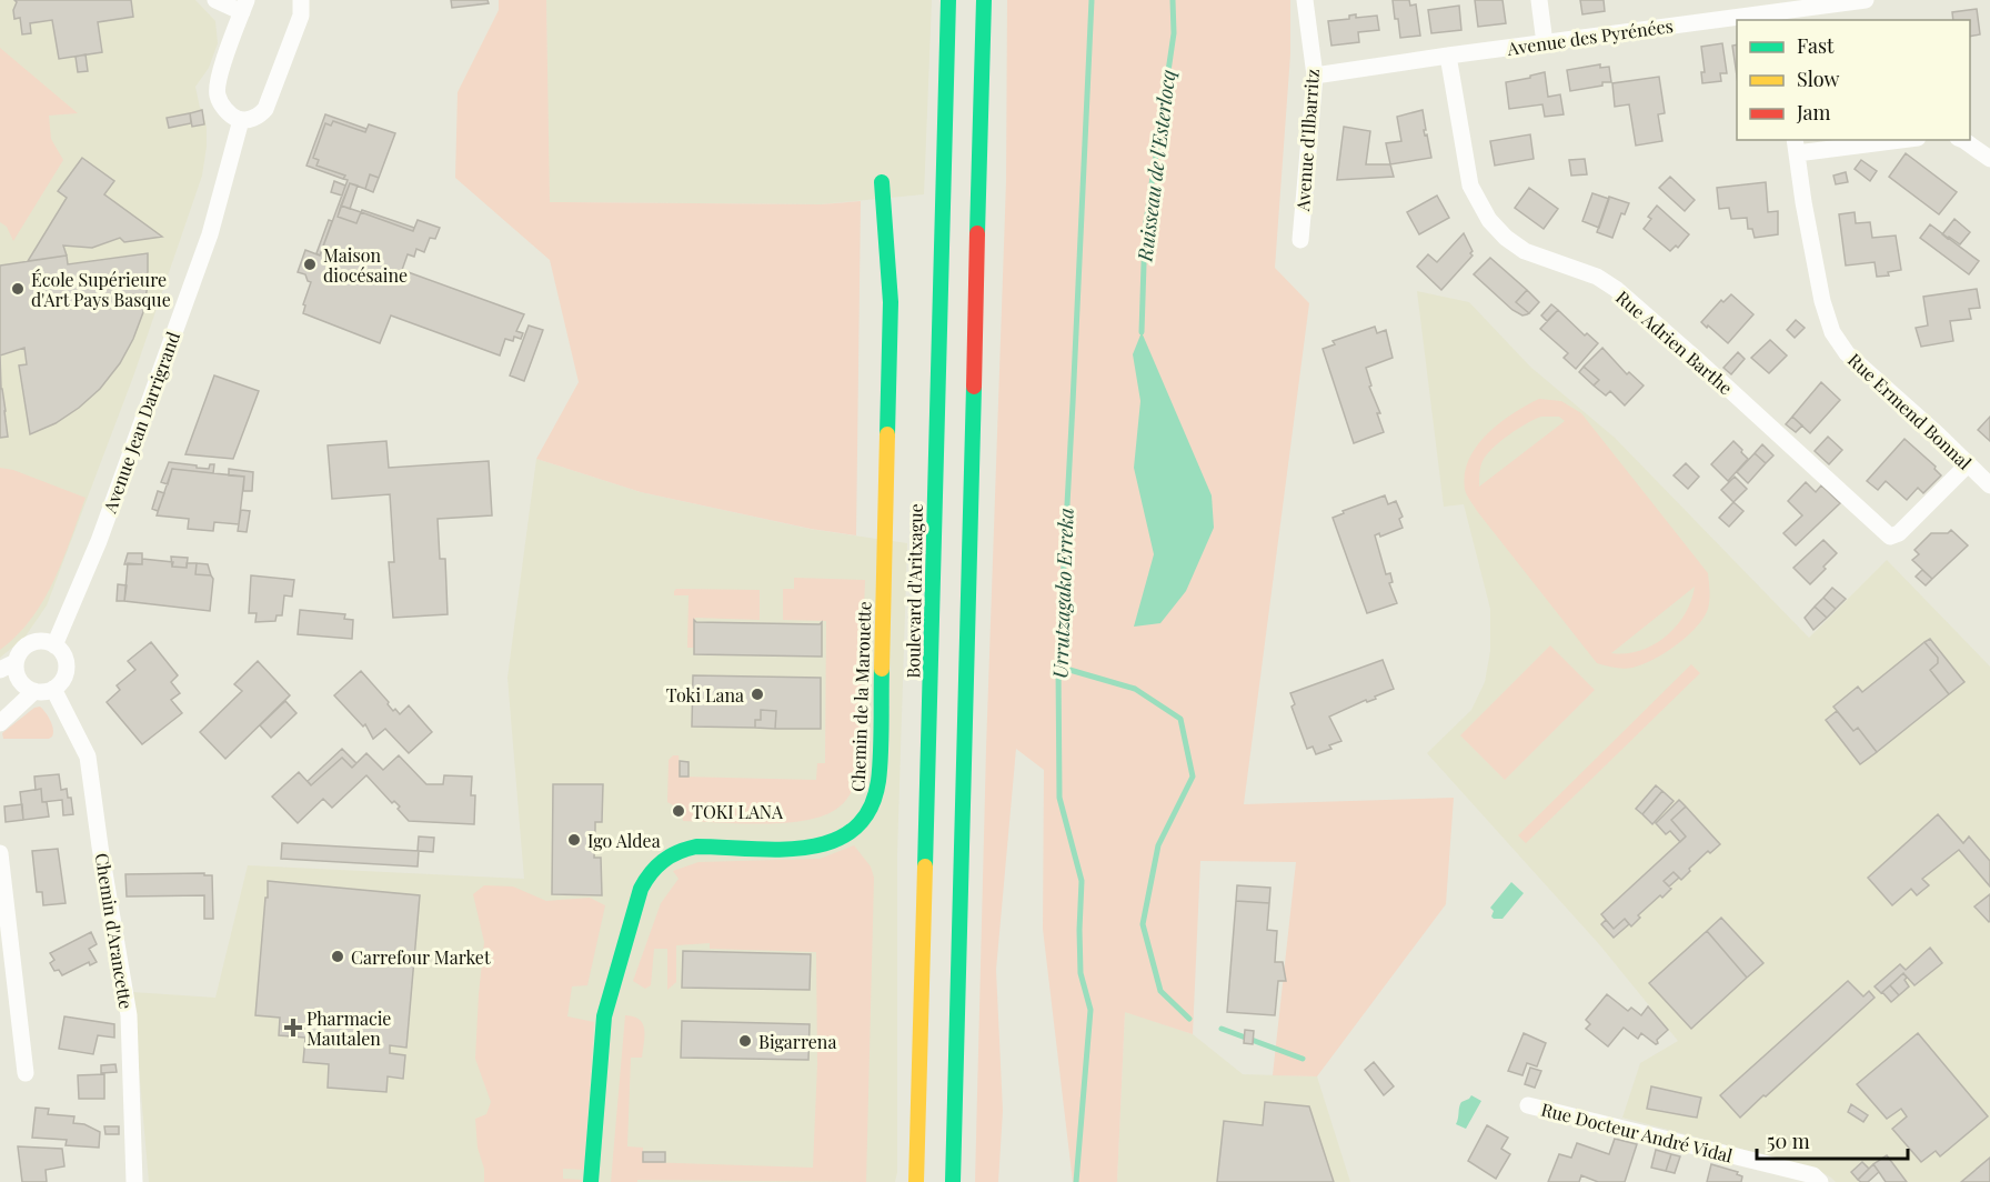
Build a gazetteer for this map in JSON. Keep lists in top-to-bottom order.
{
  "streets": {
    "main road": ["Boulevard d'Aritxague", "Chemin de la Marouette"],
    "street": [
      "Avenue des Pyrénées",
      "Avenue d'Ilbarritz",
      "Rue Adrien Barthe",
      "Rue Ermend Bonnal",
      "Avenue Jean Darrigrand",
      "Chemin d'Arancette",
      "Rue Docteur André Vidal"
    ]
  },
  "crossings": [
    ["Avenue des Pyrénées", "Avenue d'Ilbarritz"],
    ["Avenue des Pyrénées", "Rue Adrien Barthe"],
    ["Rue Adrien Barthe", "Rue Ermend Bonnal"],
    ["Avenue Jean Darrigrand", "Chemin d'Arancette"]
  ],
  "water": ["Ruisseau de l'Esterlocq", "Urrutzagako Erreka"],
  "places": {
    "other": [
      "Maison diocésaine",
      "École Supérieure d'Art Pays Basque",
      "Toki Lana",
      "TOKI LANA",
      "Igo Aldea",
      "Carrefour Market",
      "Bigarrena"
    ],
    "health": ["Pharmacie Mautalen"]
  },
  "legend": ["Fast", "Slow", "Jam"],
  "scale_bar": "50 m"
}
